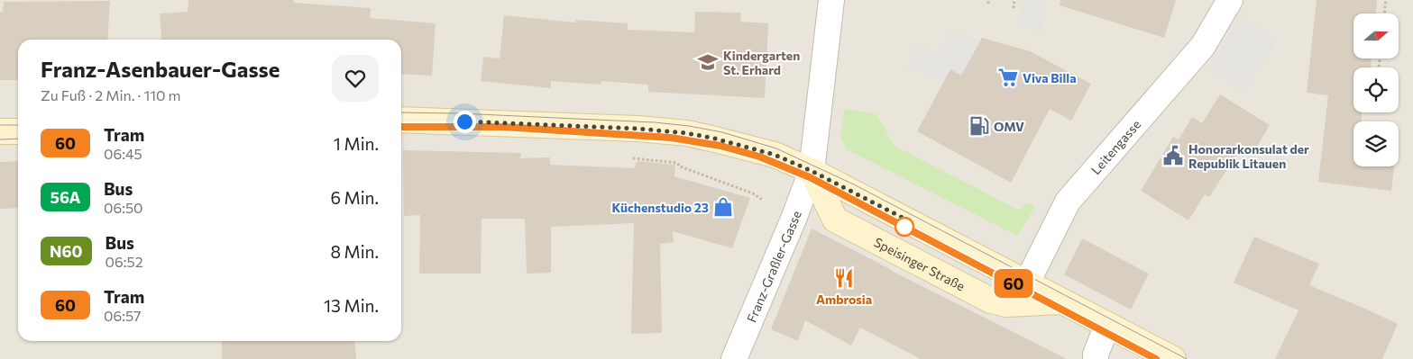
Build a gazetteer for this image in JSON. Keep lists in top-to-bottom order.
{
  "streets": {
    "main road": ["Speisinger Straße"],
    "street": ["Leitengasse", "Franz-Graßler-Gasse"]
  },
  "crossings": [
    ["Leitengasse", "Speisinger Straße"],
    ["Speisinger Straße", "Franz-Graßler-Gasse"]
  ],
  "places": {
    "school or university": ["Kindergarten St. Erhard"],
    "supermarket": ["Viva Billa"],
    "fuel station": ["OMV"],
    "public building": ["Honorarkonsulat der Republik Litauen"],
    "shop": ["Küchenstudio 23"],
    "restaurant": ["Ambrosia"]
  },
  "lines": ["tram line 60"],
  "north": "right",
  "page": {
    "on_map": "60",
    "heading": ["Franz-Asenbauer-Gasse", "Zu Fuß · 2 Min. · 110 m"],
    "list": [
      {
        "mark": "60",
        "name": "Tram",
        "note": "06:45",
        "value": "1 Min."
      },
      {
        "mark": "56A",
        "name": "Bus",
        "note": "06:50",
        "value": "6 Min."
      },
      {
        "mark": "N60",
        "name": "Bus",
        "note": "06:52",
        "value": "8 Min."
      },
      {
        "mark": "60",
        "name": "Tram",
        "note": "06:57",
        "value": "13 Min."
      }
    ]
  }
}
